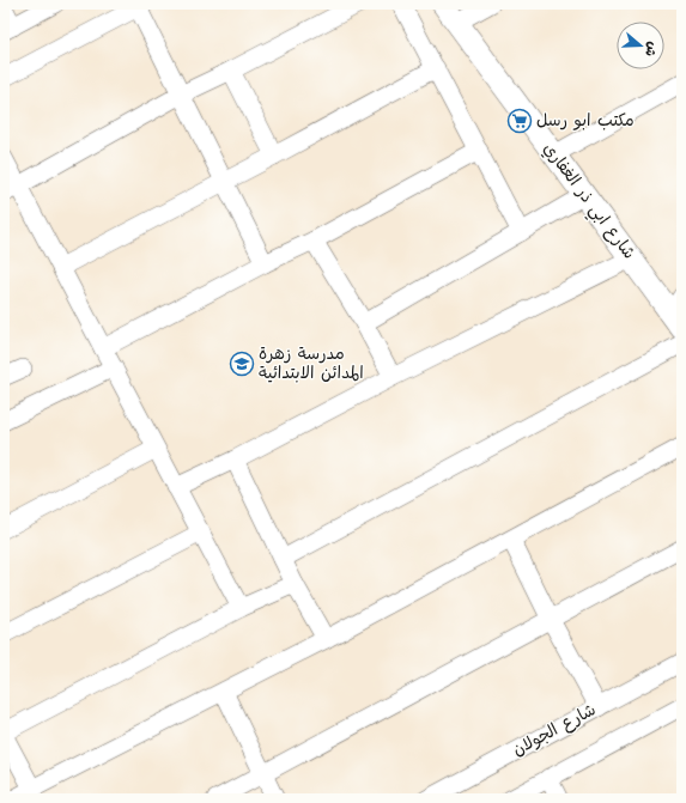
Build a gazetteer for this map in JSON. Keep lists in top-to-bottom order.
{
  "streets": {
    "main road": ["شارع ابي ذر الغفاري"],
    "street": ["شارع الجولان"]
  },
  "places": {
    "supermarket": ["مكتب ابو رسل"],
    "school or university": ["مدرسة زهرة المدائن الابتدائية"]
  },
  "north": "right"
}
